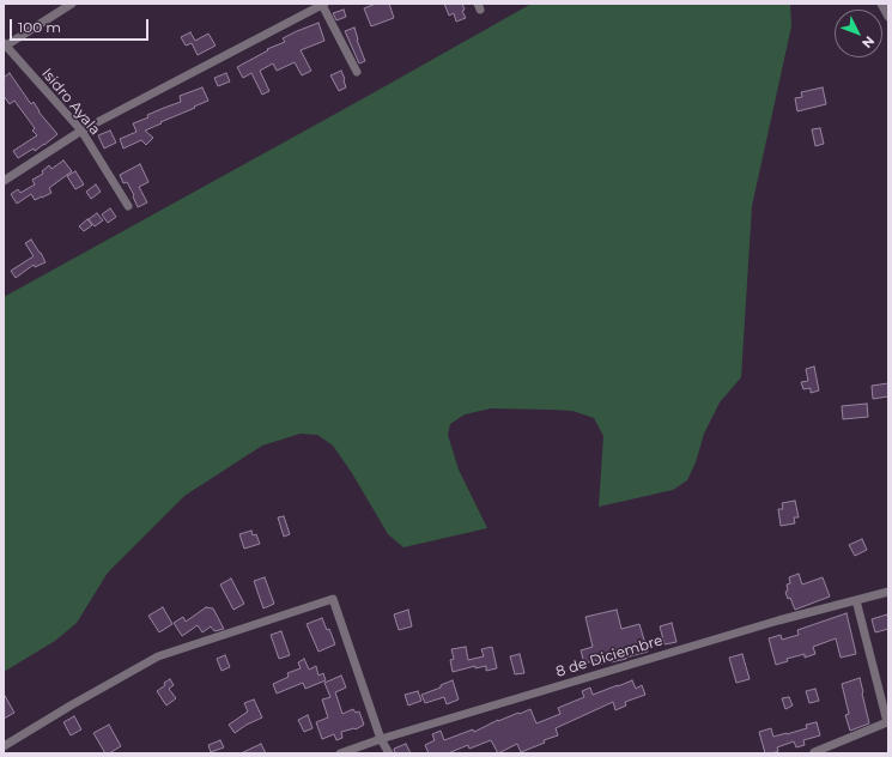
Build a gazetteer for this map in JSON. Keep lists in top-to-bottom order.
{
  "streets": {
    "street": ["Isidro Ayala", "8 de Diciembre"]
  },
  "scale_bar": "100 m",
  "north": "bottom right"
}
